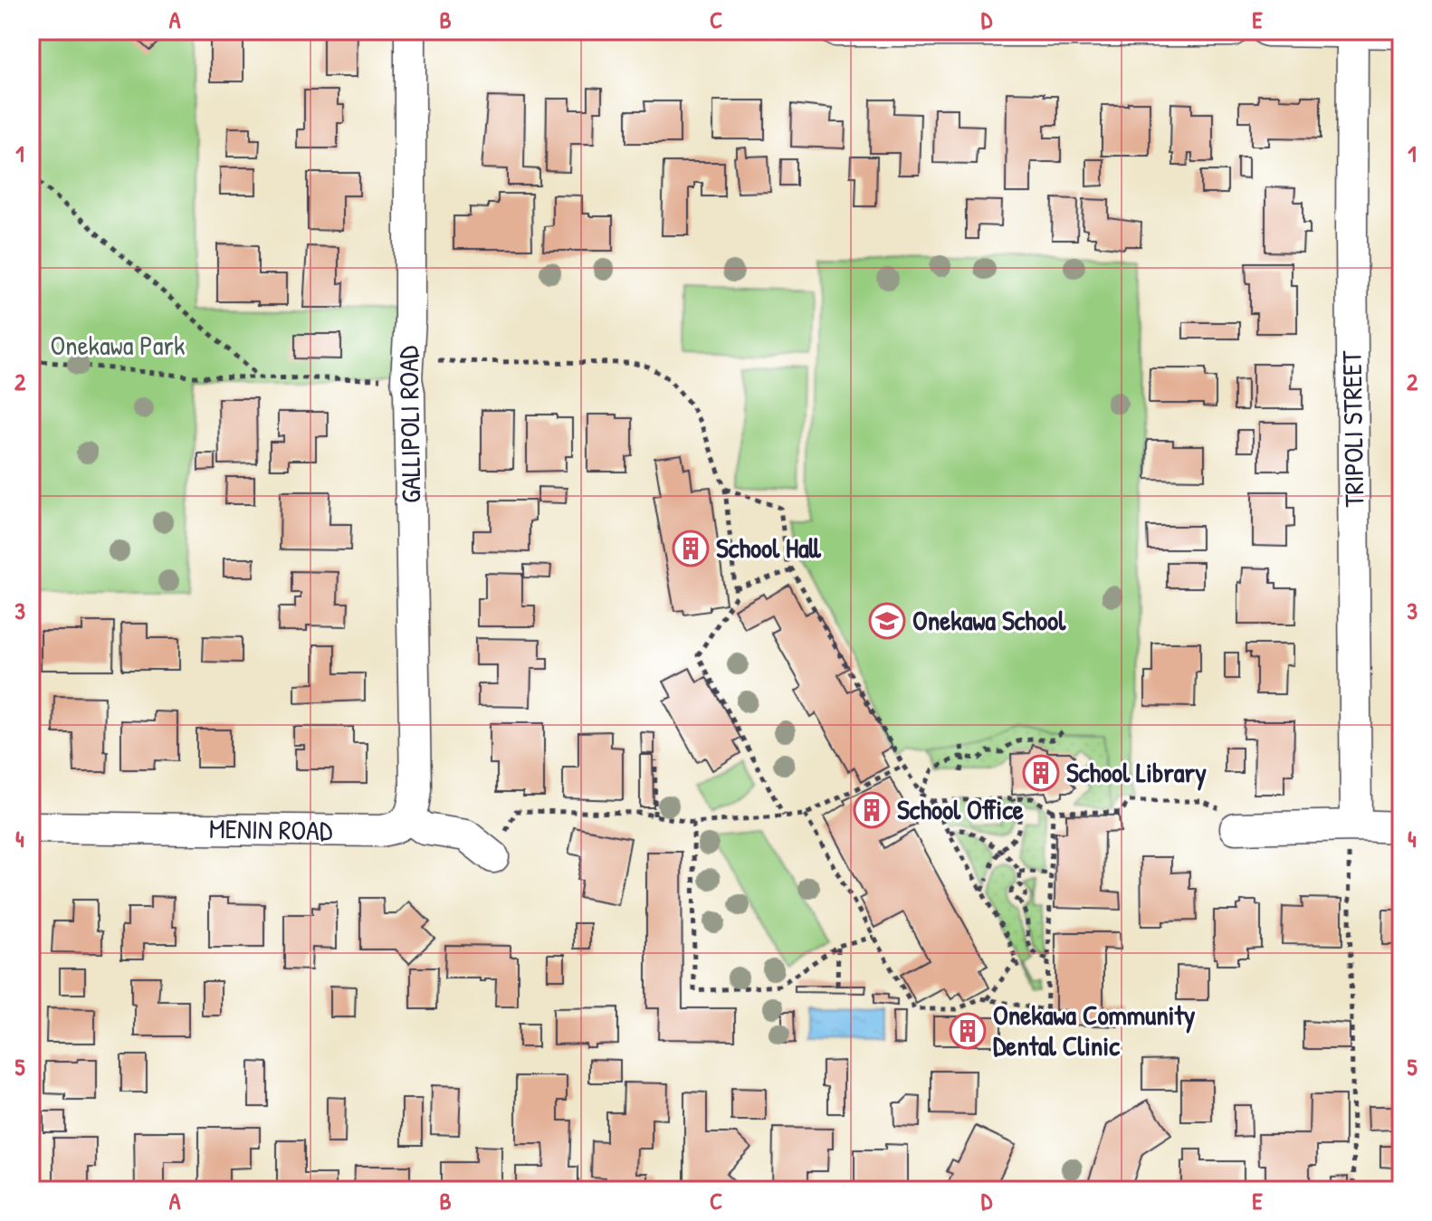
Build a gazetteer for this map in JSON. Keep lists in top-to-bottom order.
{
  "streets": {
    "street": ["GALLIPOLI ROAD", "TRIPOLI STREET", "MENIN ROAD"]
  },
  "crossings": [
    ["GALLIPOLI ROAD", "MENIN ROAD"]
  ],
  "parks": ["Onekawa Park"],
  "places": {
    "building": [
      "School Hall",
      "School Library",
      "School Office",
      "Onekawa Community Dental Clinic"
    ],
    "school or university": ["Onekawa School"]
  },
  "grid": {
    "columns": [
      "A",
      "B",
      "C",
      "D",
      "E"
    ],
    "rows": [
      "1",
      "2",
      "3",
      "4",
      "5"
    ]
  }
}
